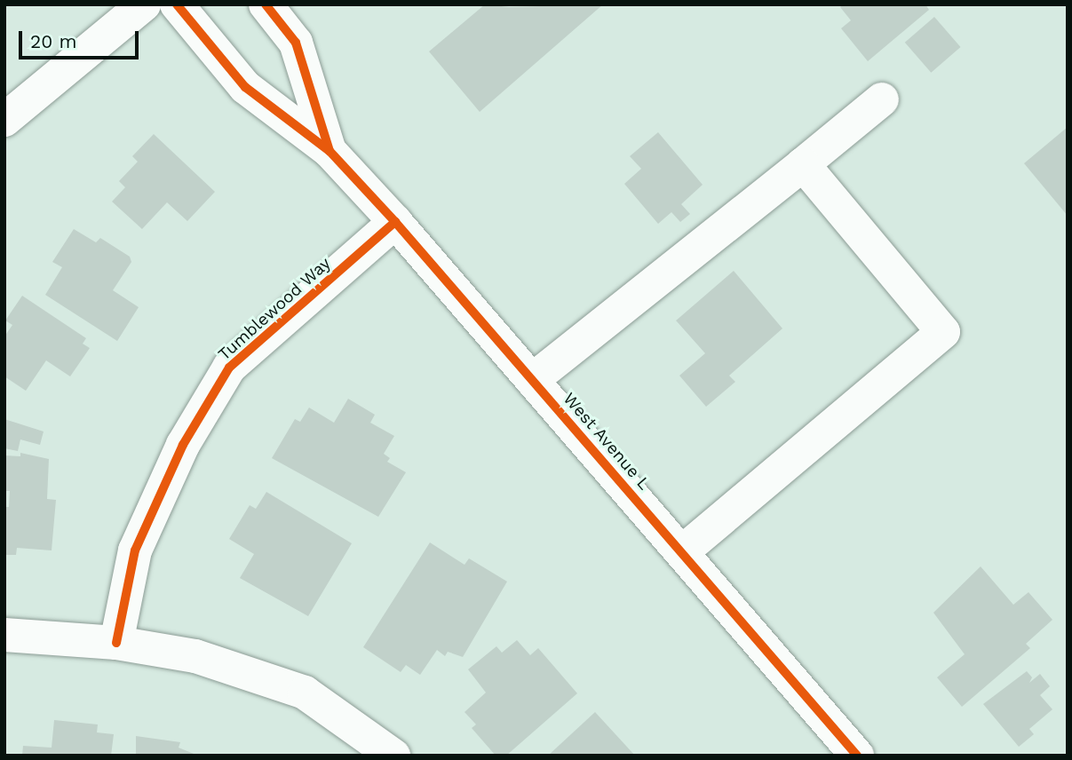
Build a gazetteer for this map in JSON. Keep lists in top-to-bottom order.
{
  "streets": {
    "main road": ["Tumblewood Way", "West Avenue L"]
  },
  "crossings": [
    ["Tumblewood Way", "West Avenue L"]
  ],
  "scale_bar": "20 m"
}
